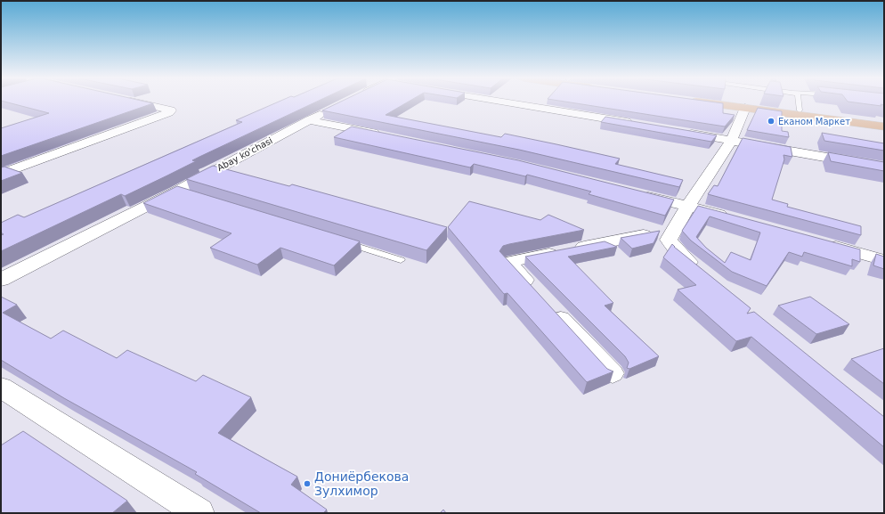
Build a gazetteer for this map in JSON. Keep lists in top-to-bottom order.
{
  "streets": {
    "street": ["Abay ko'chasi"]
  },
  "places": ["Еканом Маркет", "Дониёрбекова Зулхимор"]
}
